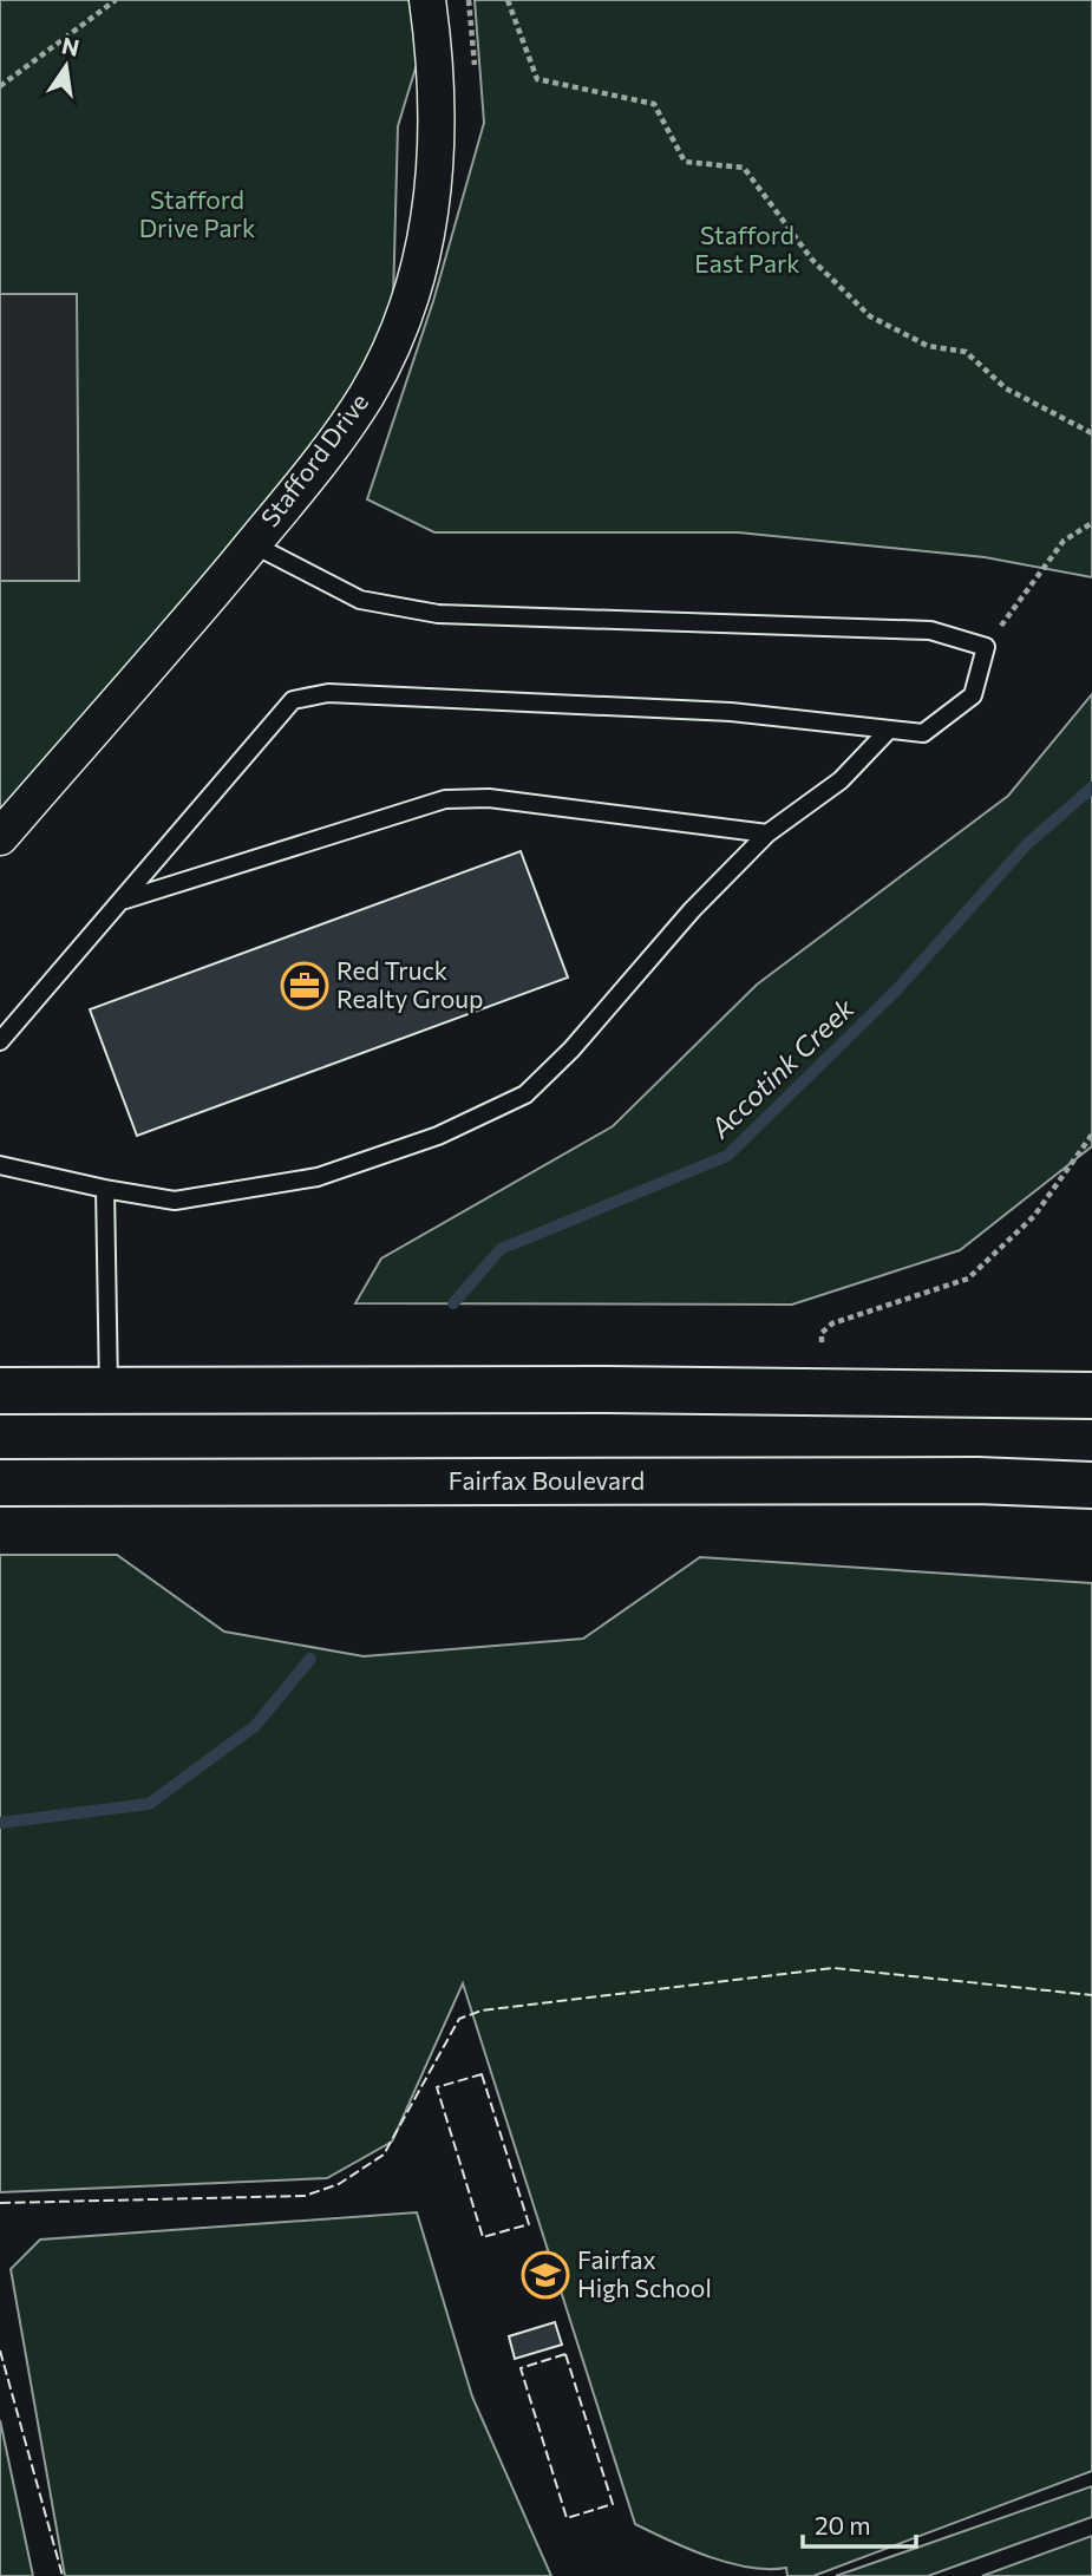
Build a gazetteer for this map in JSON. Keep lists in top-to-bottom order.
{
  "streets": {
    "main road": ["Fairfax Boulevard"],
    "street": ["Stafford Drive"]
  },
  "water": ["Accotink Creek"],
  "parks": ["Stafford Drive Park", "Stafford East Park"],
  "places": {
    "office": ["Red Truck Realty Group"],
    "school or university": ["Fairfax High School"]
  },
  "scale_bar": "20 m",
  "north": "top"
}
